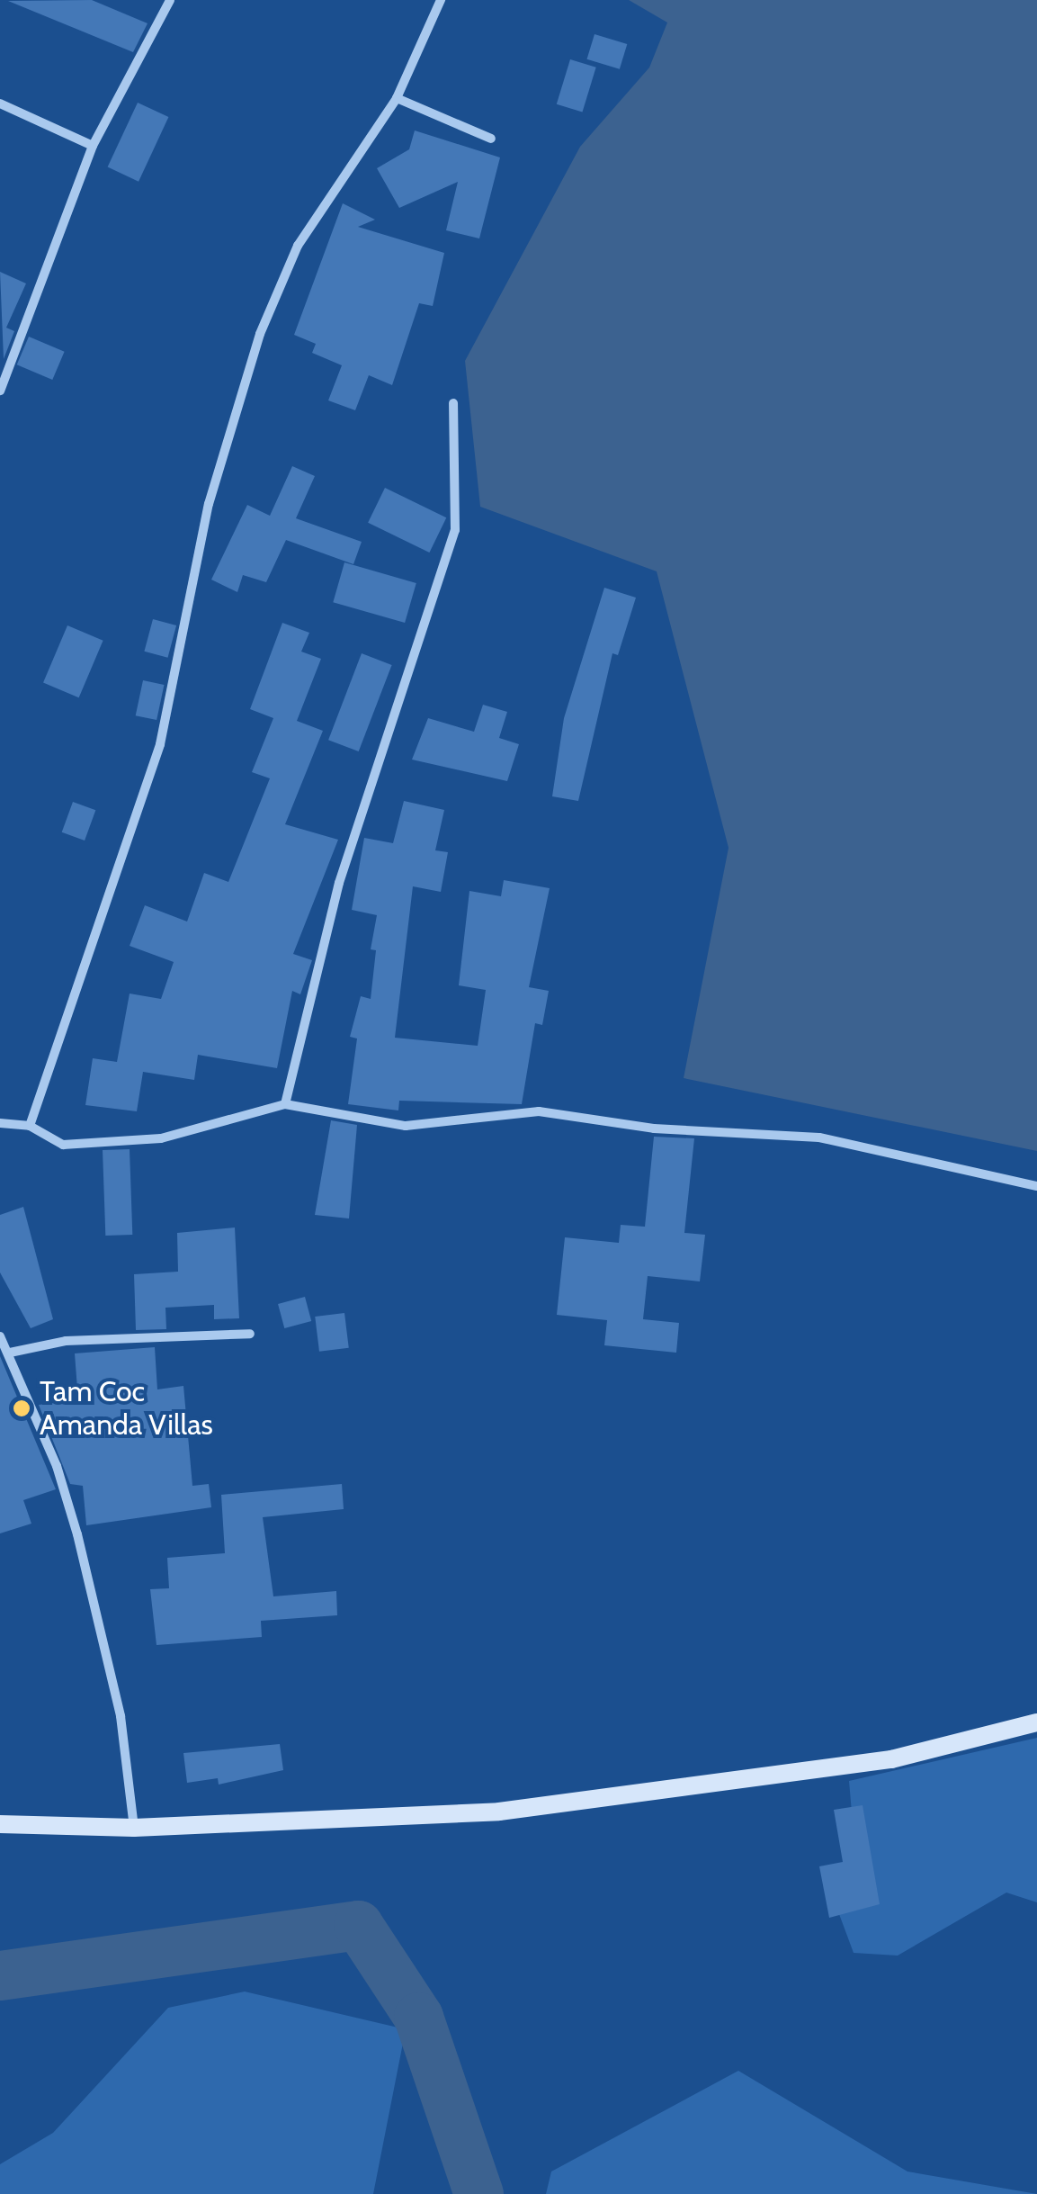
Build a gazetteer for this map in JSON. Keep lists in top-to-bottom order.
{
  "places": ["Tam Coc Amanda Villas"]
}
